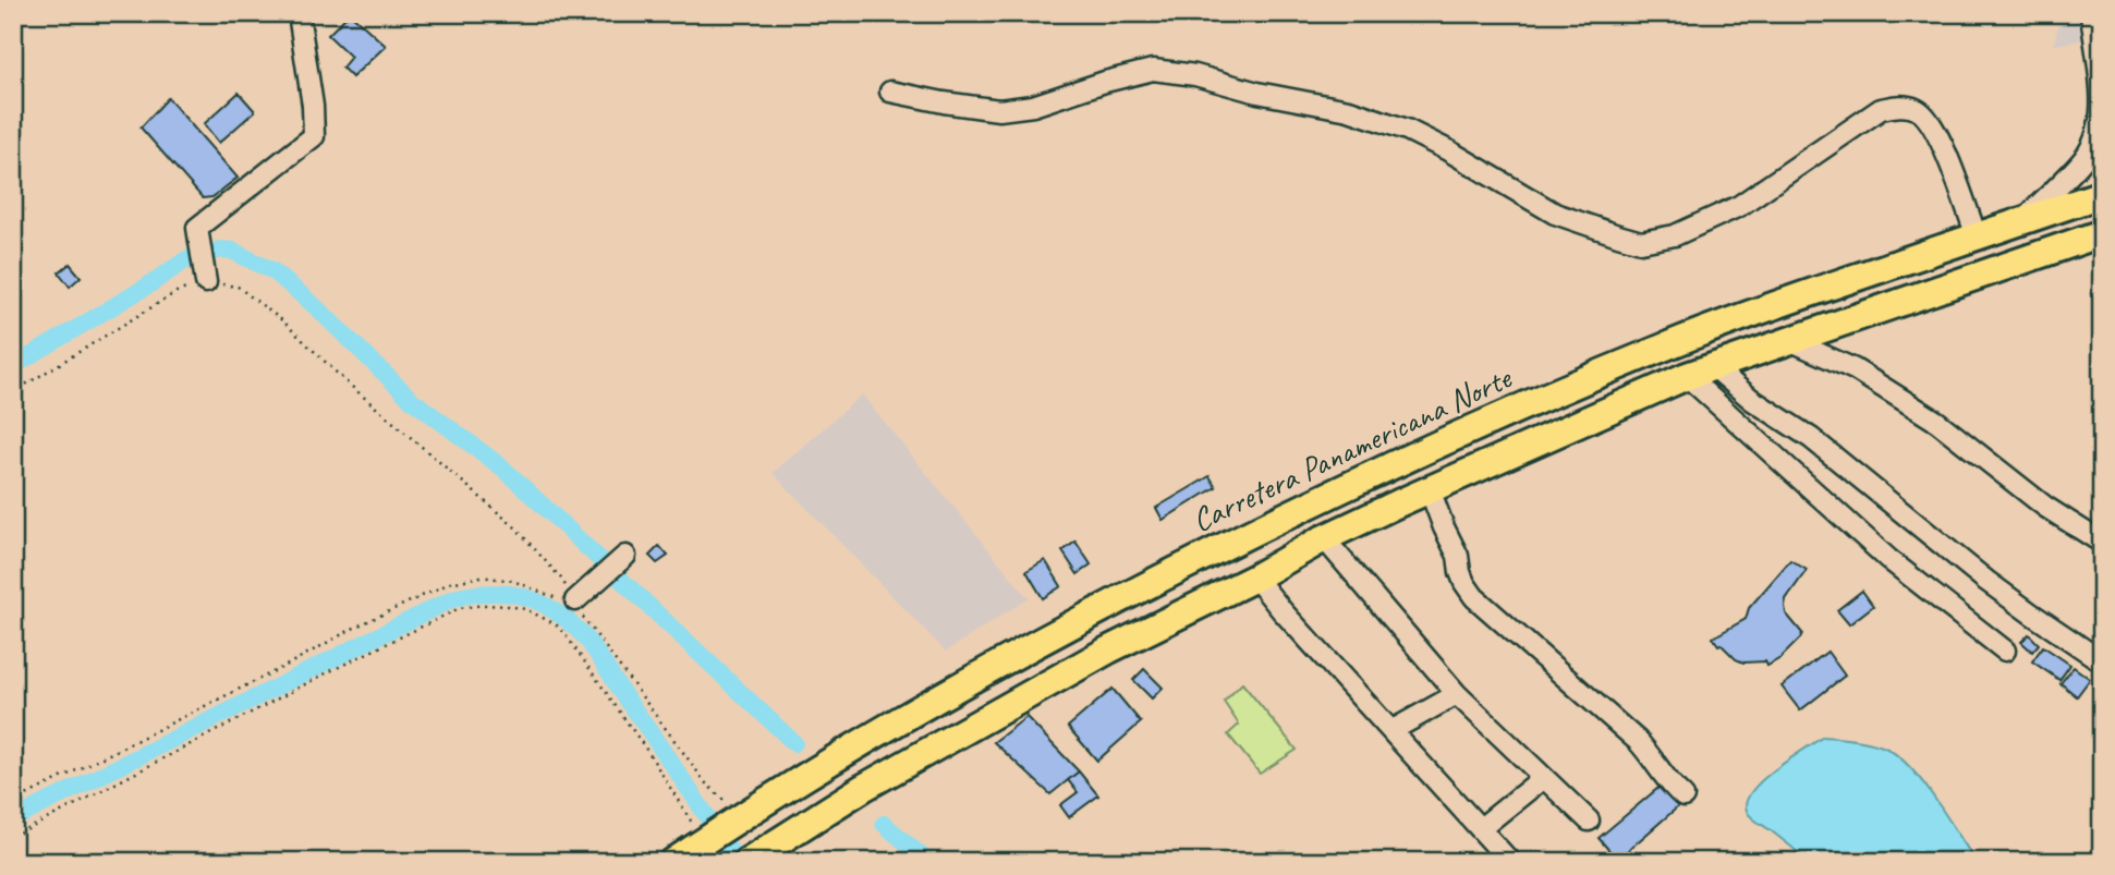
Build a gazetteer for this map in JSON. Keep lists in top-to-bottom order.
{
  "streets": {
    "highway": ["Carretera Panamericana Norte"]
  }
}
